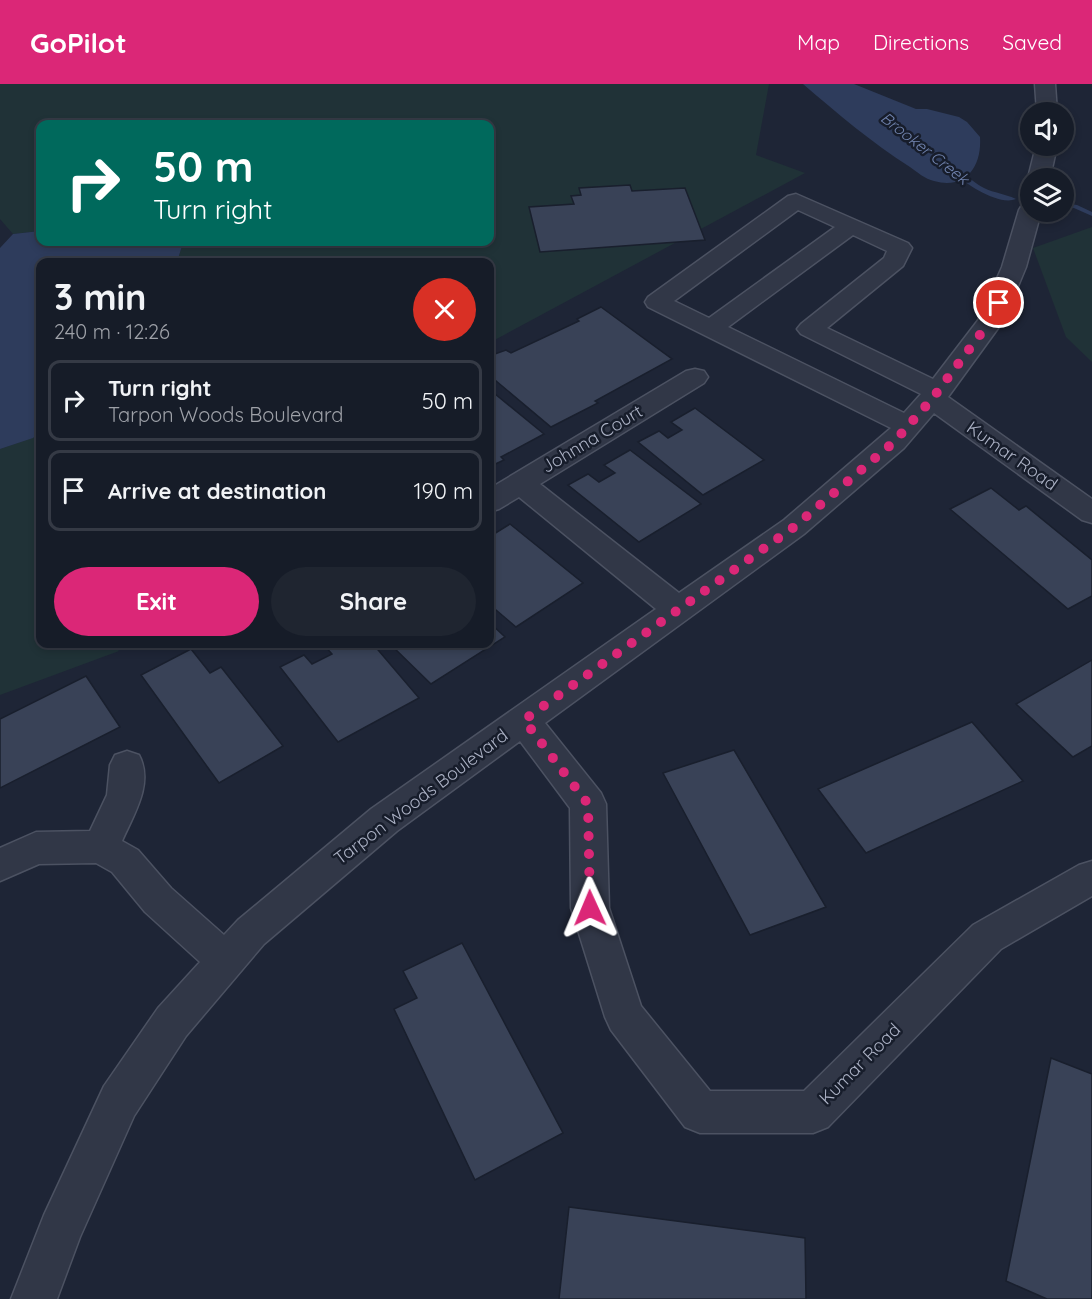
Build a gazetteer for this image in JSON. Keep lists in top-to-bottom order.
{
  "streets": {
    "street": ["Johnna Court", "Kumar Road", "Tarpon Woods Boulevard"]
  },
  "crossings": [
    ["Kumar Road", "Tarpon Woods Boulevard"]
  ],
  "water": ["Brooker Creek"],
  "page": {
    "header": "GoPilot",
    "nav": ["Map", "Directions", "Saved"],
    "turn": ["50 m", "Turn right"],
    "heading": ["3 min", "240 m · 12:26"],
    "list": [
      {
        "name": "Turn right",
        "note": "Tarpon Woods Boulevard",
        "value": "50 m"
      },
      {
        "name": "Arrive at destination",
        "value": "190 m"
      }
    ],
    "buttons": ["Exit", "Share"]
  }
}
